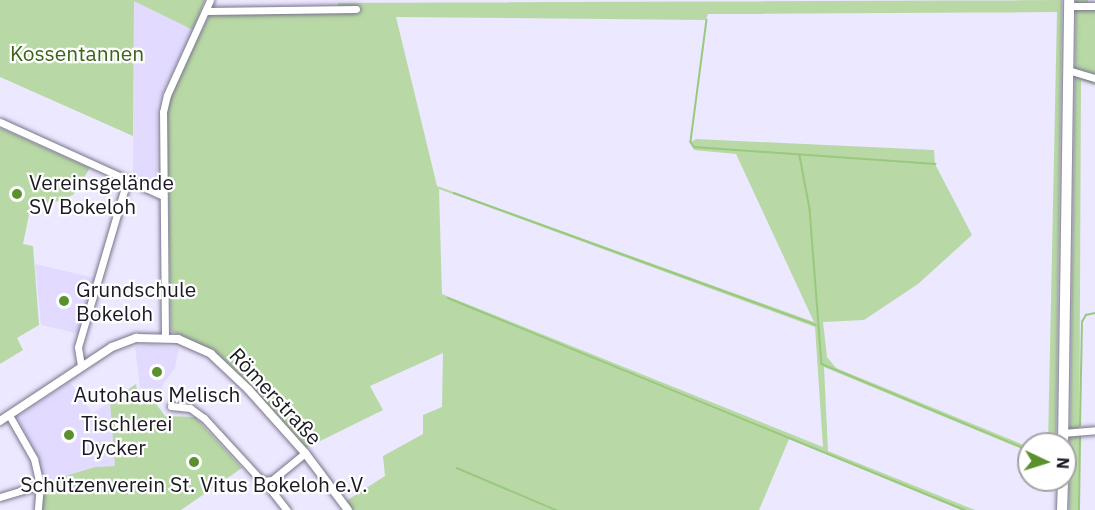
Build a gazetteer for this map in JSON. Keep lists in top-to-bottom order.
{
  "streets": {
    "street": ["Römerstraße"]
  },
  "parks": ["Kossentannen"],
  "places": [
    "Vereinsgelände SV Bokeloh",
    "Grundschule Bokeloh",
    "Autohaus Melisch",
    "Tischlerei Dycker",
    "Schützenverein St. Vitus Bokeloh e.V."
  ],
  "north": "right"
}
